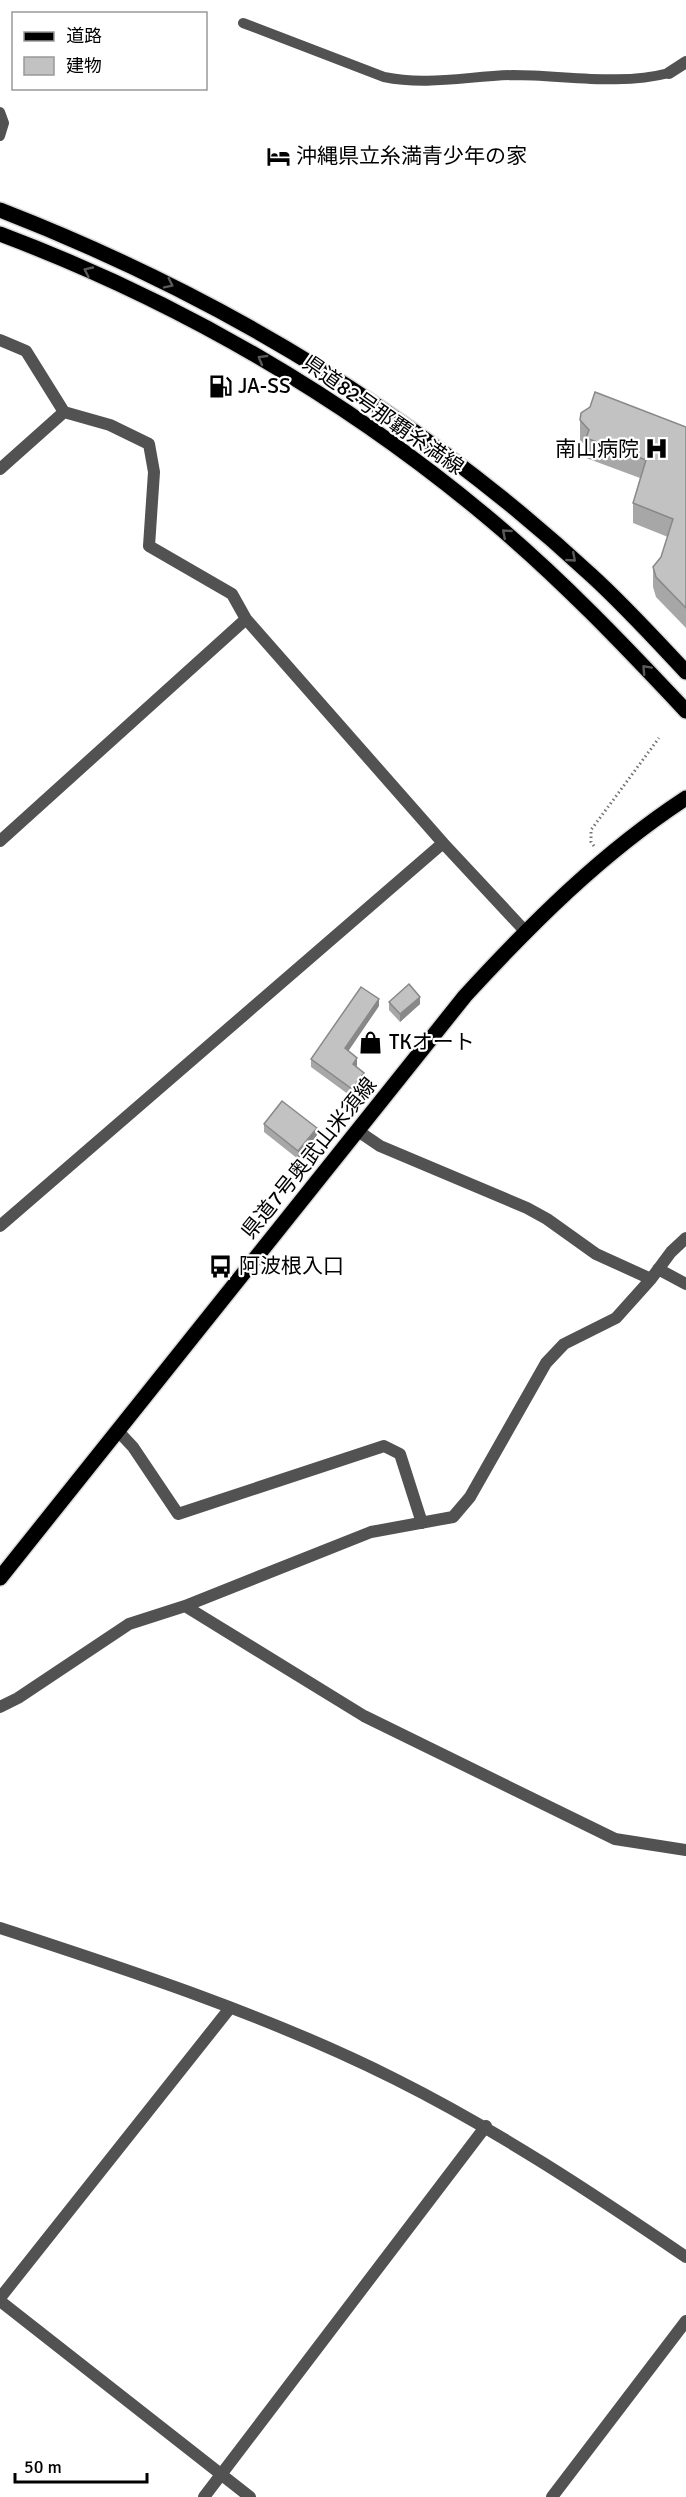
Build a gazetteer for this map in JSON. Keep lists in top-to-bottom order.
{
  "streets": {
    "main road": ["県道82号那覇糸満線", "県道7号奥武山米須線"]
  },
  "places": {
    "hotel": ["沖縄県立糸満青少年の家"],
    "fuel station": ["JA-SS"],
    "hospital": ["南山病院"],
    "shop": ["TKオート"],
    "bus stop": ["阿波根入口"]
  },
  "legend": ["道路", "建物"],
  "scale_bar": "50 m"
}
